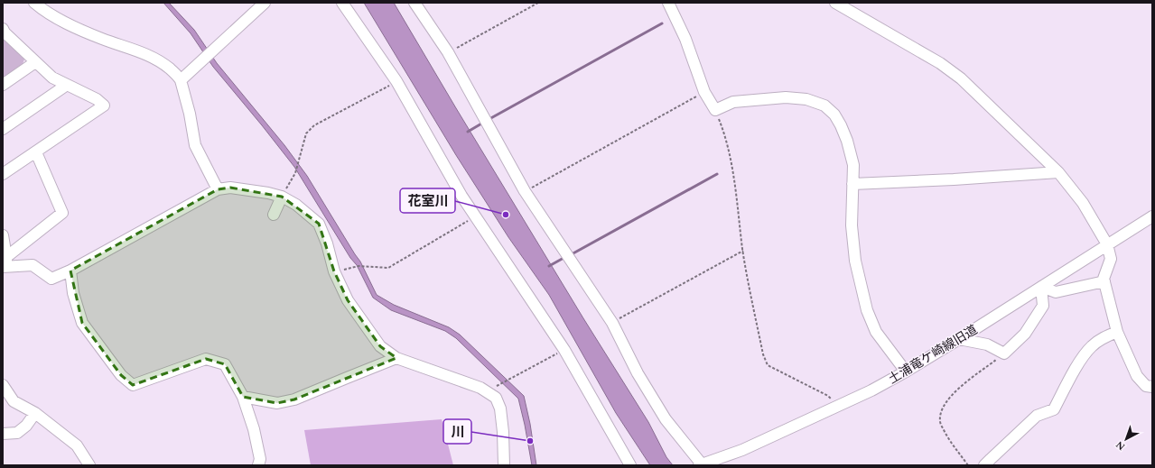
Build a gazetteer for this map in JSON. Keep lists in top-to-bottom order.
{
  "streets": {
    "street": ["土浦竜ケ崎線旧道"]
  },
  "places": ["花室川", "川"],
  "north": "bottom left"
}
